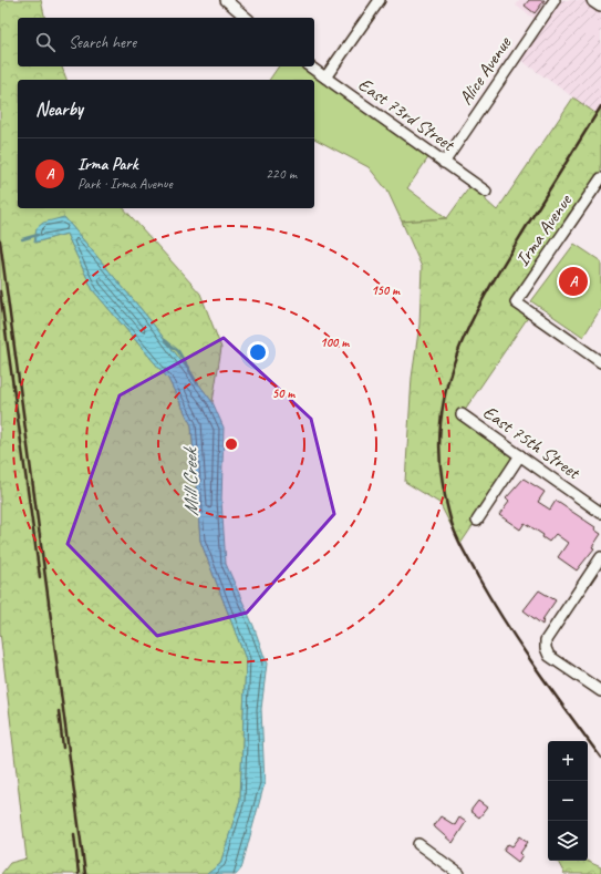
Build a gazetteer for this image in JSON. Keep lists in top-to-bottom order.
{
  "streets": {
    "street": [
      "Alice Avenue",
      "East 73rd Street",
      "Irma Avenue",
      "East 75th Street"
    ]
  },
  "crossings": [
    ["Alice Avenue", "East 73rd Street"]
  ],
  "water": ["Mill Creek"],
  "page": {
    "search": "Search here",
    "heading": "Nearby",
    "list": [
      {
        "mark": "A",
        "name": "Irma Park",
        "note": "Park · Irma Avenue",
        "value": "220 m"
      }
    ],
    "pins": "A",
    "map_buttons": ["+", "−"]
  },
  "rings": ["150 m", "100 m", "50 m"]
}
